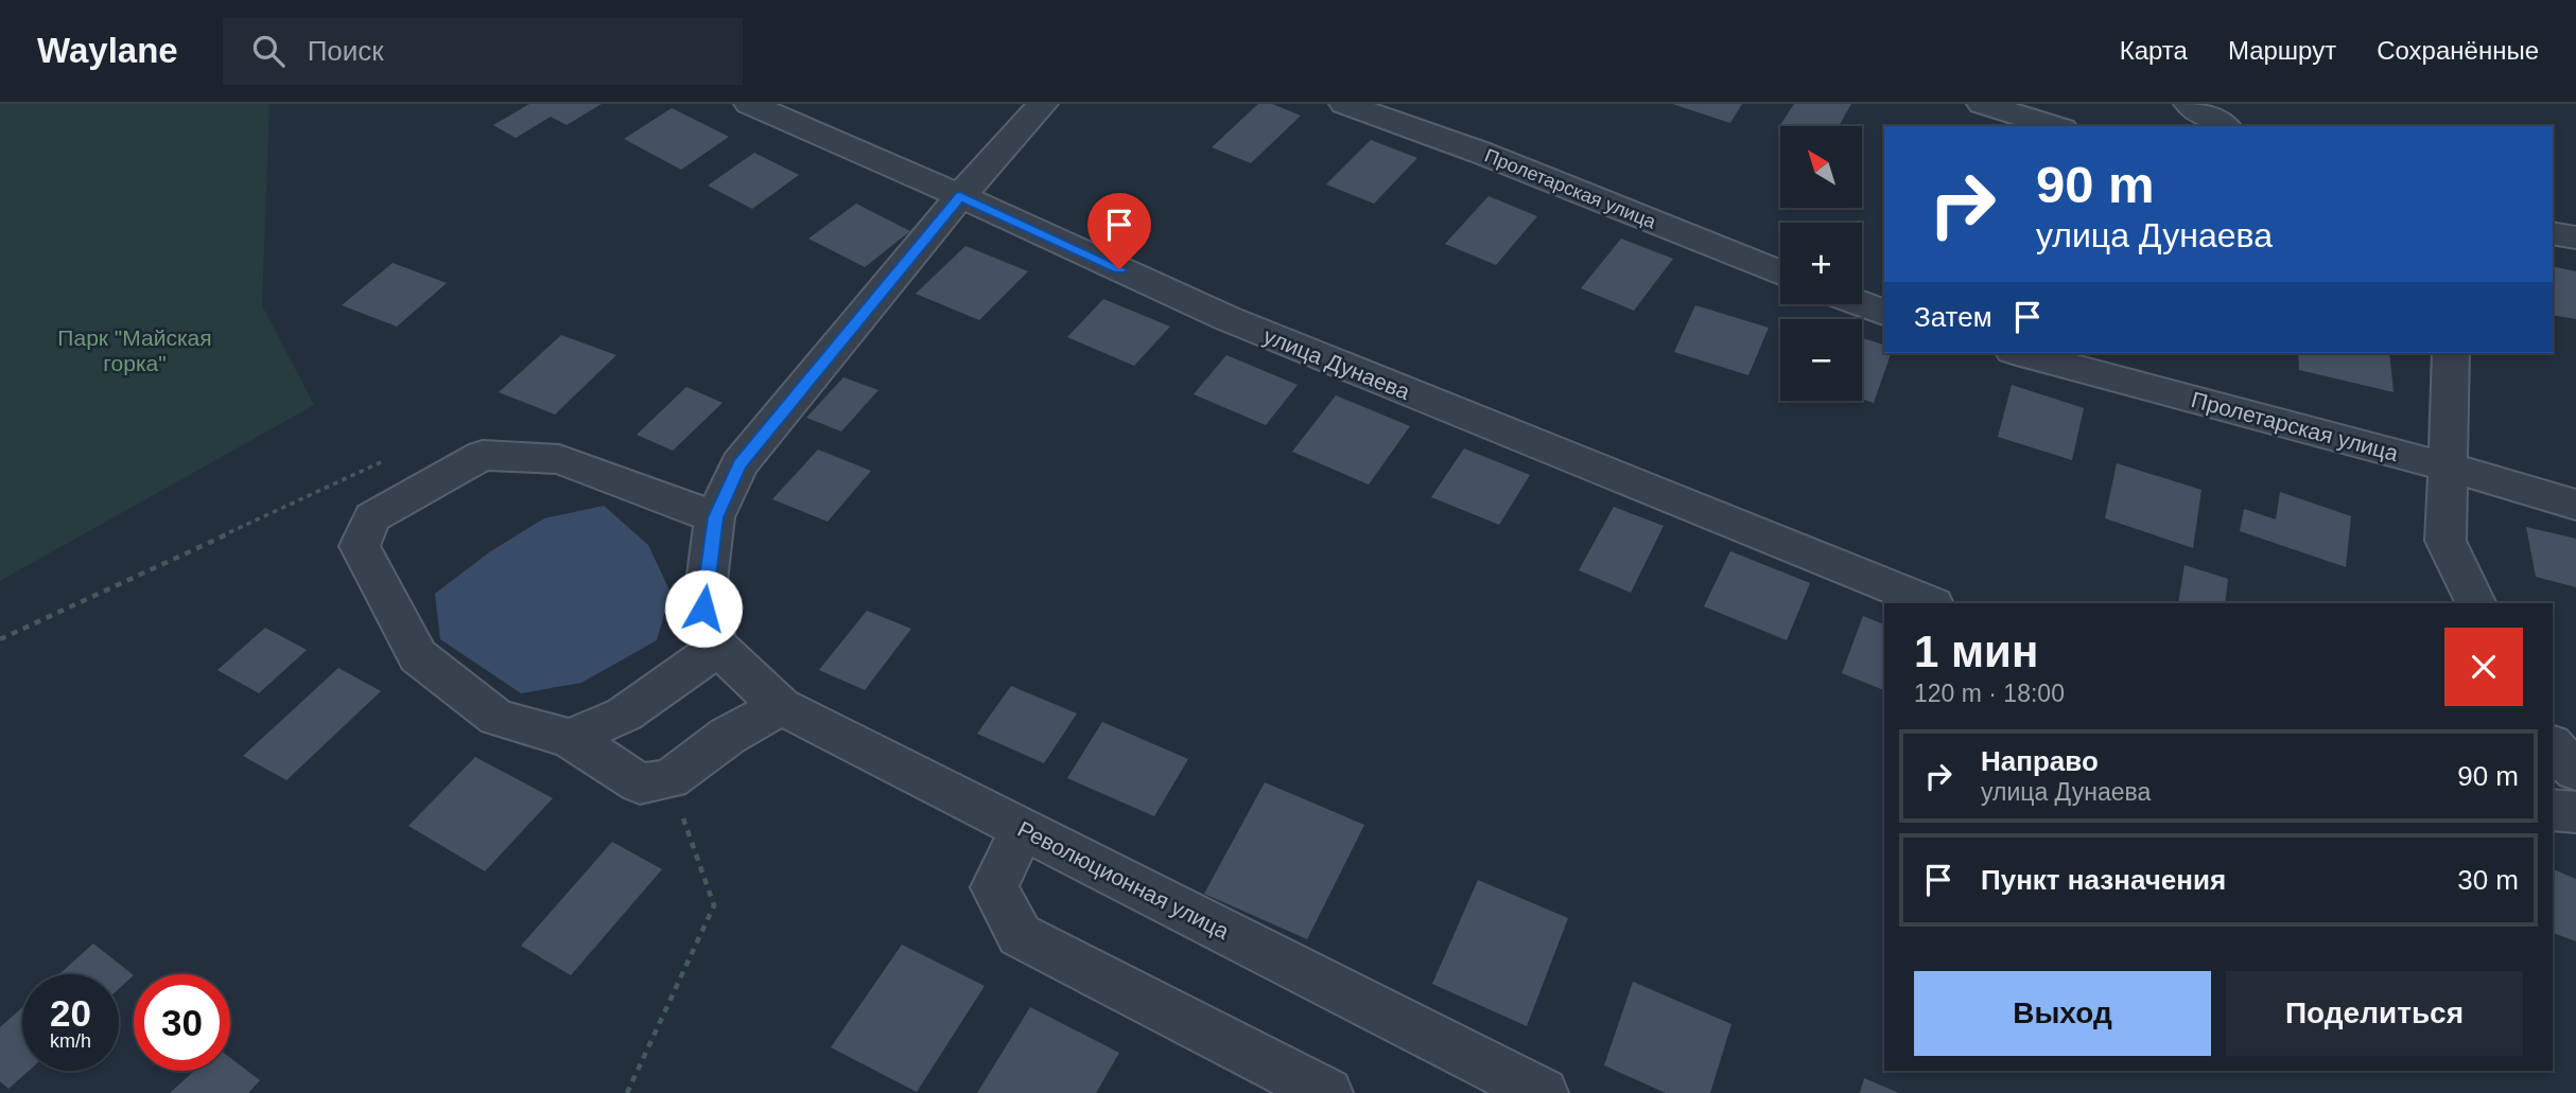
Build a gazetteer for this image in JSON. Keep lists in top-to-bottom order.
{
  "streets": {
    "street": ["Пролетарская улица", "улица Дунаева", "Революционная улица"]
  },
  "parks": ["Парк \"Майская горка\""],
  "north": "top left",
  "page": {
    "header": "Waylane",
    "search": "Поиск",
    "nav": ["Карта", "Маршрут", "Сохранённые"],
    "map_buttons": ["+", "−"],
    "turn": ["90 m", "улица Дунаева"],
    "then": "Затем",
    "heading": ["1 мин", "120 m · 18:00"],
    "list": [
      {
        "name": "Направо",
        "note": "улица Дунаева",
        "value": "90 m"
      },
      {
        "name": "Пункт назначения",
        "value": "30 m"
      }
    ],
    "buttons": ["Выход", "Поделиться"],
    "speed": "20 km/h",
    "limit": "30"
  }
}
